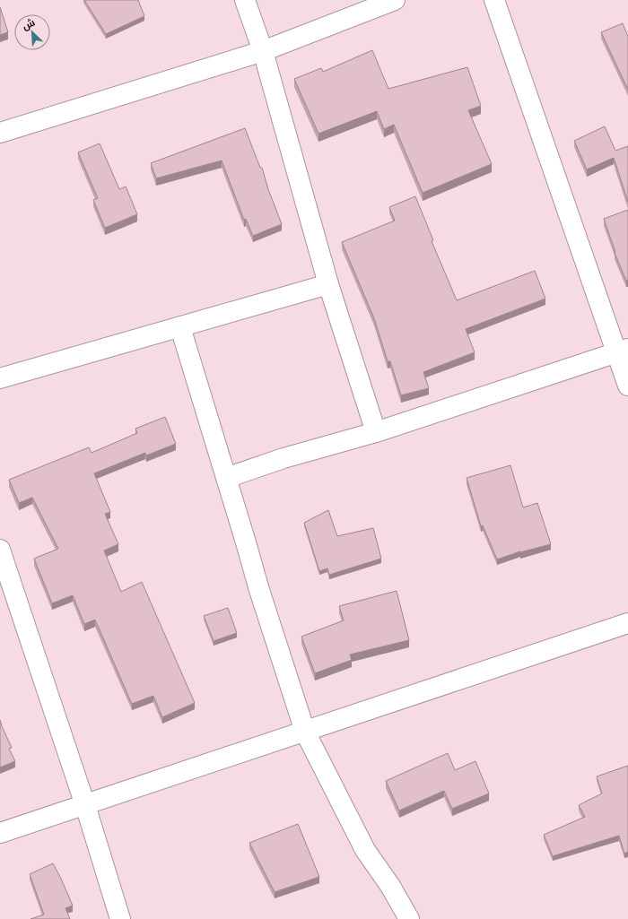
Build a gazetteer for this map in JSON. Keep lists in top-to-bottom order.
{
  "north": "top left"
}
